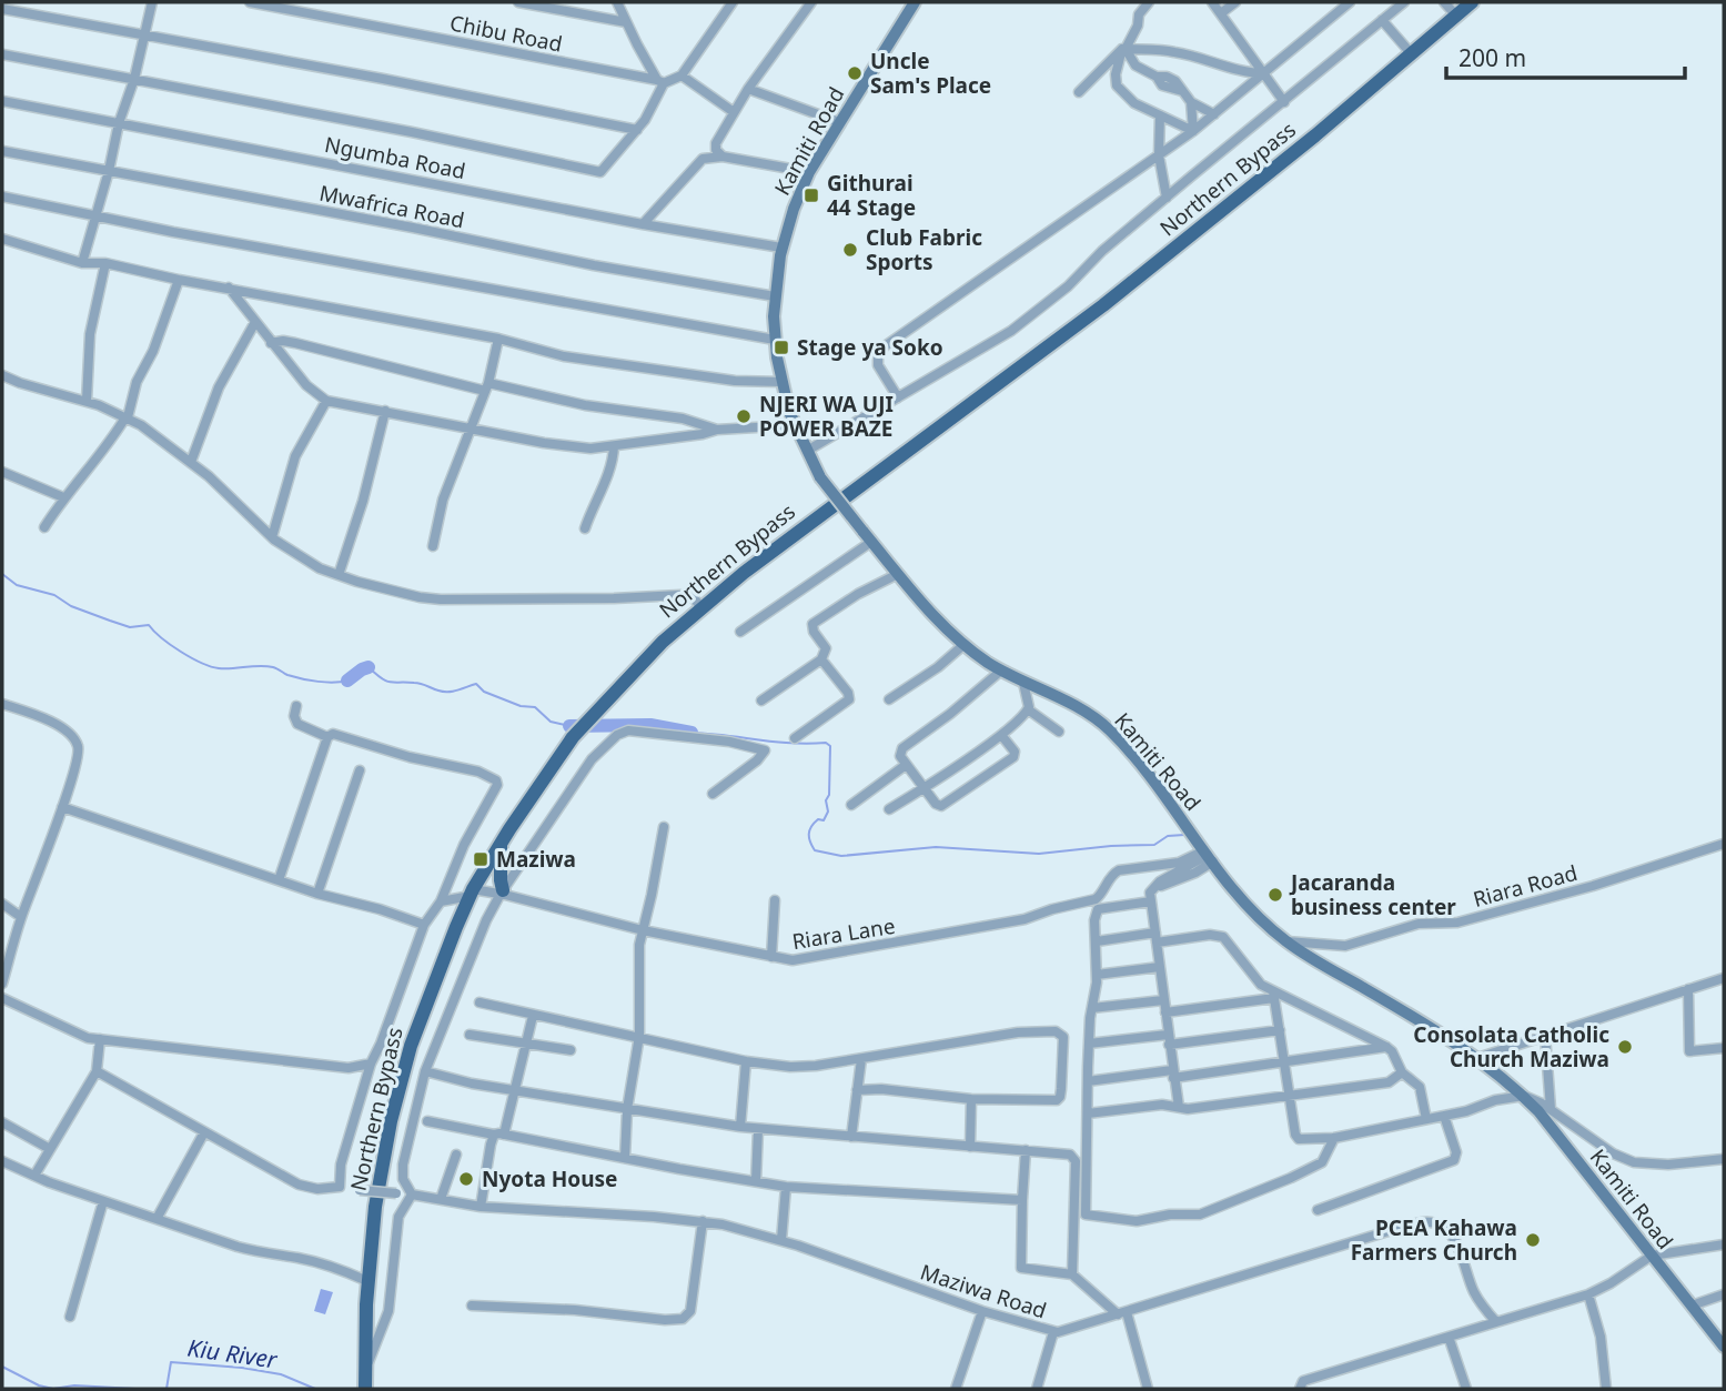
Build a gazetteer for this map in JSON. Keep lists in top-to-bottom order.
{
  "streets": {
    "main road": ["Kamiti Road", "Northern Bypass"],
    "street": [
      "Chibu Road",
      "Ngumba Road",
      "Mwafrica Road",
      "Riara Road",
      "Riara Lane",
      "Maziwa Road"
    ]
  },
  "crossings": [
    ["Kamiti Road", "Ngumba Road"],
    ["Kamiti Road", "Mwafrica Road"],
    ["Kamiti Road", "Riara Road"],
    ["Kamiti Road", "Riara Lane"],
    ["Northern Bypass", "Riara Lane"]
  ],
  "water": ["Kiu River"],
  "places": {
    "other": [
      "Uncle Sam's Place",
      "Club Fabric Sports",
      "NJERI WA UJI POWER BAZE",
      "Jacaranda business center",
      "Consolata Catholic Church Maziwa",
      "Nyota House",
      "PCEA Kahawa Farmers Church"
    ],
    "transit": ["Githurai 44 Stage", "Stage ya Soko", "Maziwa"]
  },
  "scale_bar": "200 m"
}
